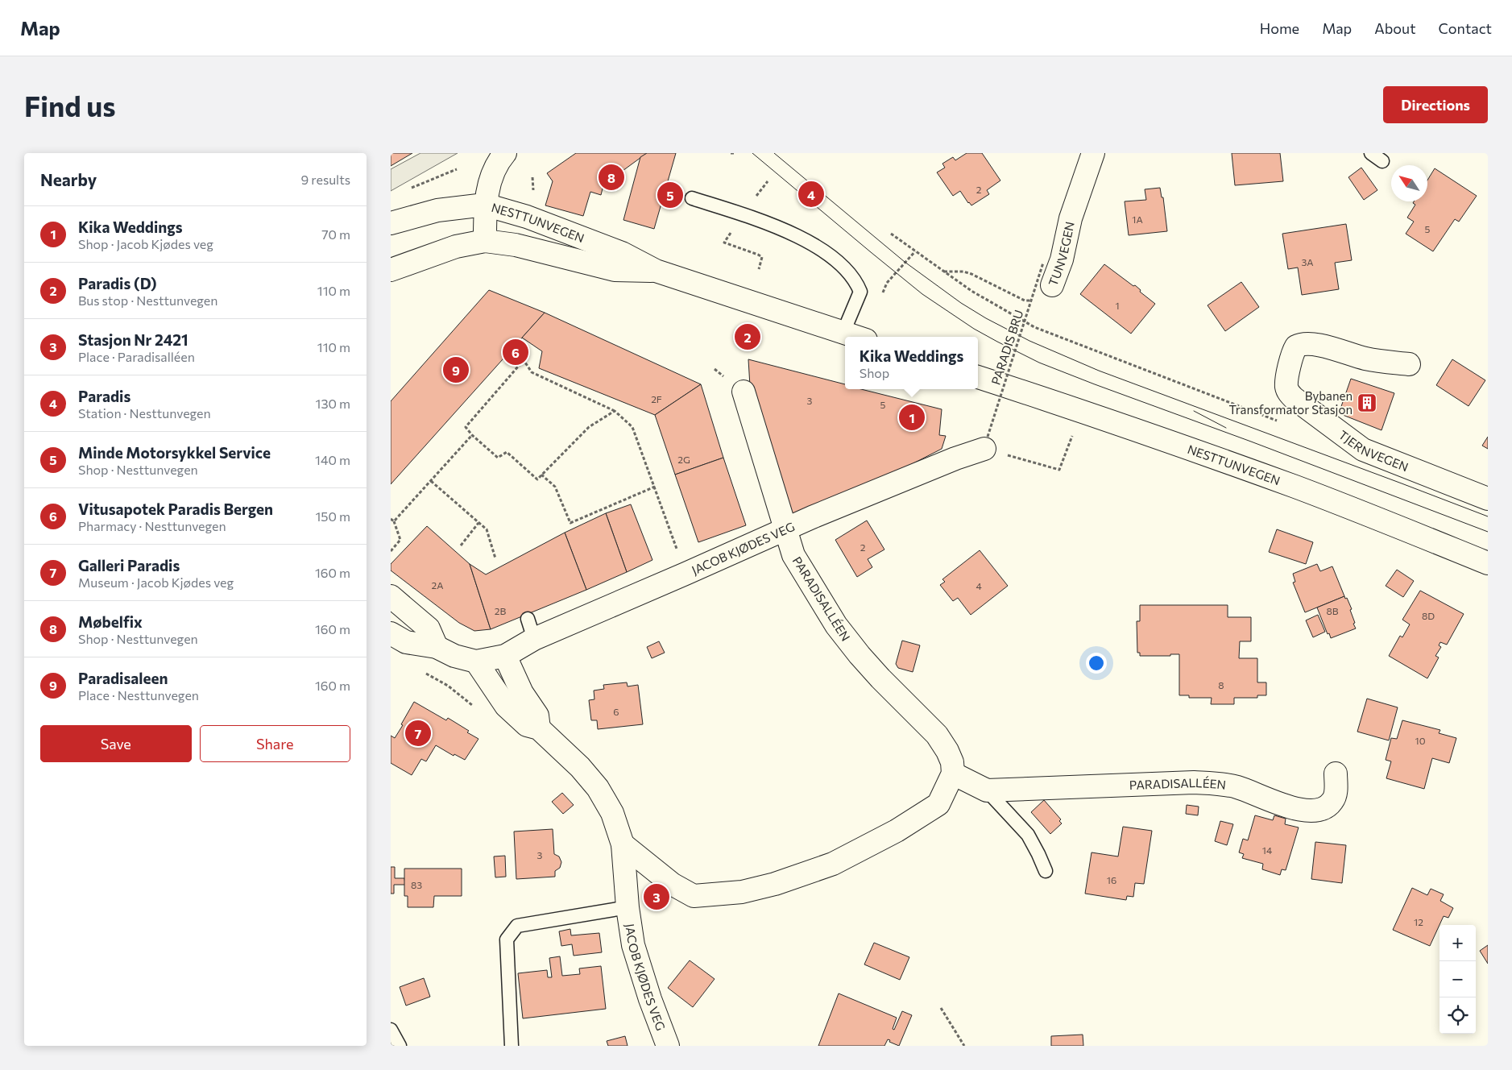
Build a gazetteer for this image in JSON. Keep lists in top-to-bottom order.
{
  "streets": {
    "street": [
      "NESTTUNVEGEN",
      "TUNVEGEN",
      "TJERNVEGEN",
      "JACOB KJØDES VEG",
      "PARADISALLÉEN"
    ],
    "path": ["PARADIS BRU"]
  },
  "crossings": [
    ["PARADIS BRU", "JACOB KJØDES VEG"],
    ["JACOB KJØDES VEG", "PARADISALLÉEN"]
  ],
  "places": {
    "building": ["Bybanen Transformator Stasjon"]
  },
  "house_numbers": [
    "2",
    "1A",
    "5",
    "3A",
    "1",
    "2F",
    "3",
    "5",
    "2G",
    "2",
    "2A",
    "4",
    "2B",
    "8B",
    "8D",
    "8",
    "6",
    "10",
    "14",
    "3",
    "16",
    "83",
    "12"
  ],
  "north": "top left",
  "page": {
    "header": "Map",
    "nav": [
      "Home",
      "Map",
      "About",
      "Contact"
    ],
    "buttons": [
      "Directions",
      ["Save", "Share"]
    ],
    "title": "Find us",
    "heading": ["Nearby", "9 results"],
    "pins": [
      "8",
      "4",
      "5",
      "2",
      "6",
      "9",
      "1",
      "7",
      "3"
    ],
    "list": [
      {
        "mark": "1",
        "name": "Kika Weddings",
        "note": "Shop · Jacob Kjødes veg",
        "value": "70 m"
      },
      {
        "mark": "2",
        "name": "Paradis (D)",
        "note": "Bus stop · Nesttunvegen",
        "value": "110 m"
      },
      {
        "mark": "3",
        "name": "Stasjon Nr 2421",
        "note": "Place · Paradisalléen",
        "value": "110 m"
      },
      {
        "mark": "4",
        "name": "Paradis",
        "note": "Station · Nesttunvegen",
        "value": "130 m"
      },
      {
        "mark": "5",
        "name": "Minde Motorsykkel Service",
        "note": "Shop · Nesttunvegen",
        "value": "140 m"
      },
      {
        "mark": "6",
        "name": "Vitusapotek Paradis Bergen",
        "note": "Pharmacy · Nesttunvegen",
        "value": "150 m"
      },
      {
        "mark": "7",
        "name": "Galleri Paradis",
        "note": "Museum · Jacob Kjødes veg",
        "value": "160 m"
      },
      {
        "mark": "8",
        "name": "Møbelfix",
        "note": "Shop · Nesttunvegen",
        "value": "160 m"
      },
      {
        "mark": "9",
        "name": "Paradisaleen",
        "note": "Place · Nesttunvegen",
        "value": "160 m"
      }
    ],
    "popup": ["Kika Weddings", "Shop"],
    "map_buttons": ["+", "−"]
  }
}
